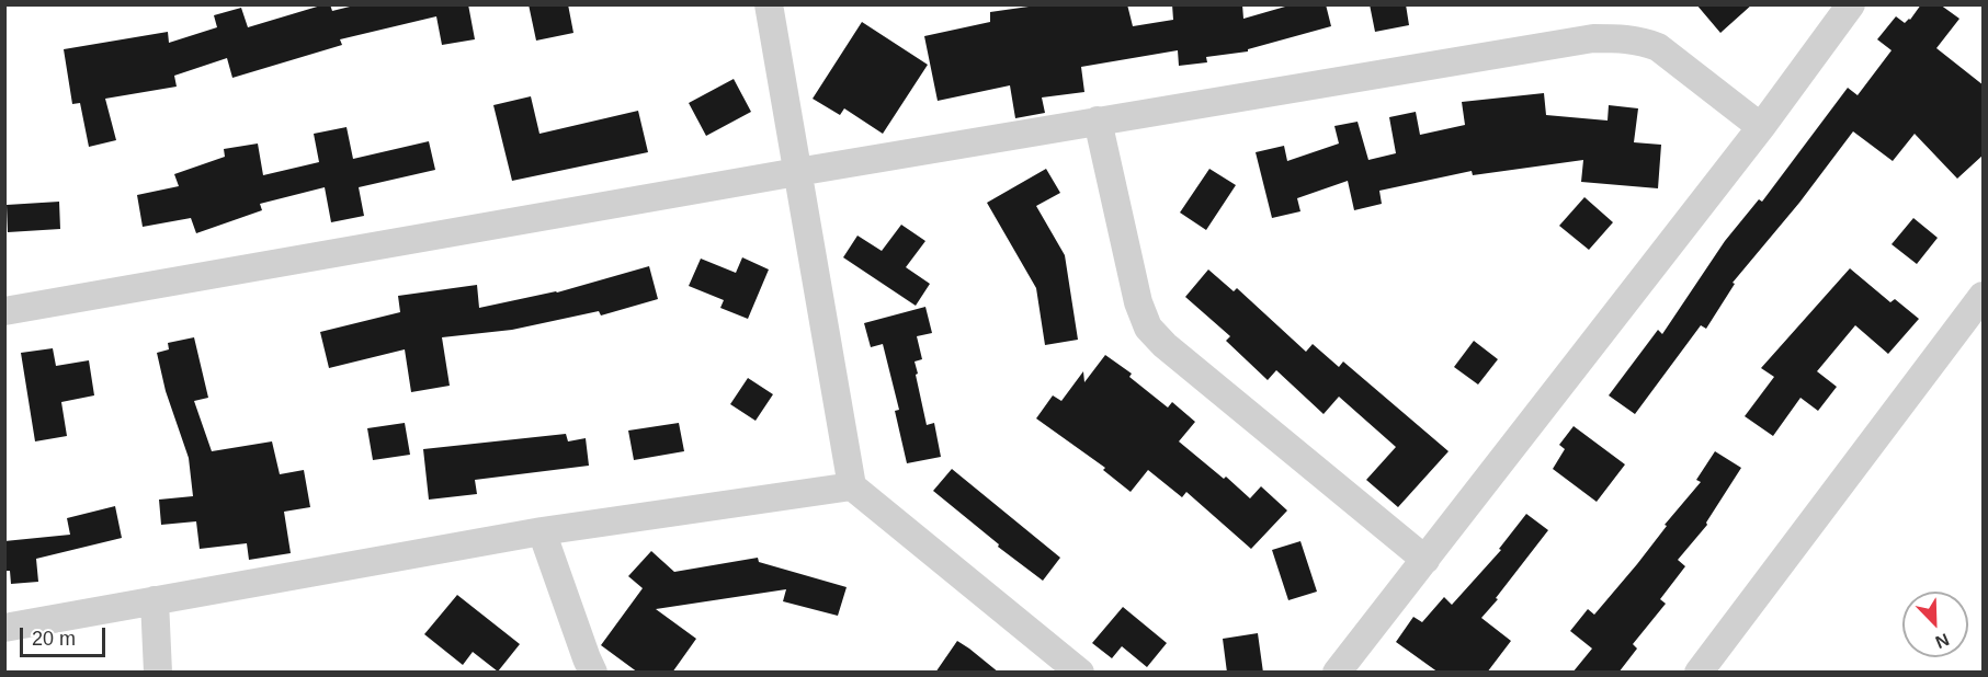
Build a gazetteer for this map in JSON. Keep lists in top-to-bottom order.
{
  "scale_bar": "20 m",
  "north": "bottom right"
}
